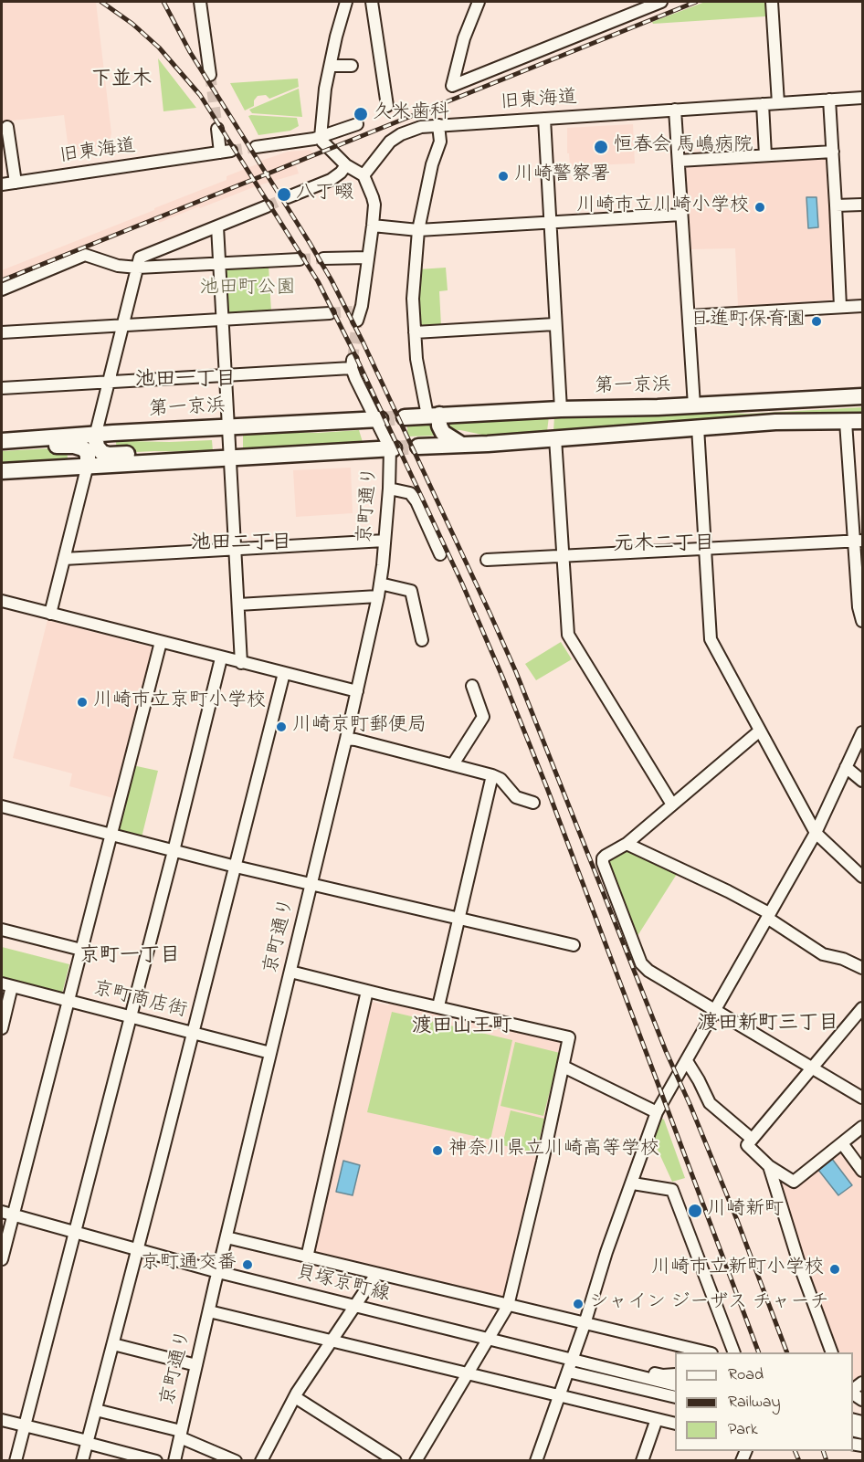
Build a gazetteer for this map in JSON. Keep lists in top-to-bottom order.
{
  "streets": {
    "highway": ["第一京浜"],
    "street": [
      "旧東海道",
      "京町通り",
      "京町商店街",
      "貝塚京町線"
    ]
  },
  "crossings": [
    ["第一京浜", "京町通り"],
    ["京町通り", "京町商店街"],
    ["京町通り", "貝塚京町線"]
  ],
  "districts": [
    "下並木",
    "池田一丁目",
    "池田二丁目",
    "元木二丁目",
    "京町一丁目",
    "渡田新町三丁目",
    "渡田山王町"
  ],
  "parks": ["池田町公園"],
  "places": [
    "久米歯科",
    "恒春会 馬嶋病院",
    "川崎警察署",
    "八丁畷",
    "川崎市立川崎小学校",
    "日進町保育園",
    "川崎市立京町小学校",
    "川崎京町郵便局",
    "神奈川県立川崎高等学校",
    "川崎新町",
    "京町通交番",
    "川崎市立新町小学校",
    "シャイン ジーザス チャーチ"
  ],
  "legend": ["Road", "Railway", "Park"]
}
